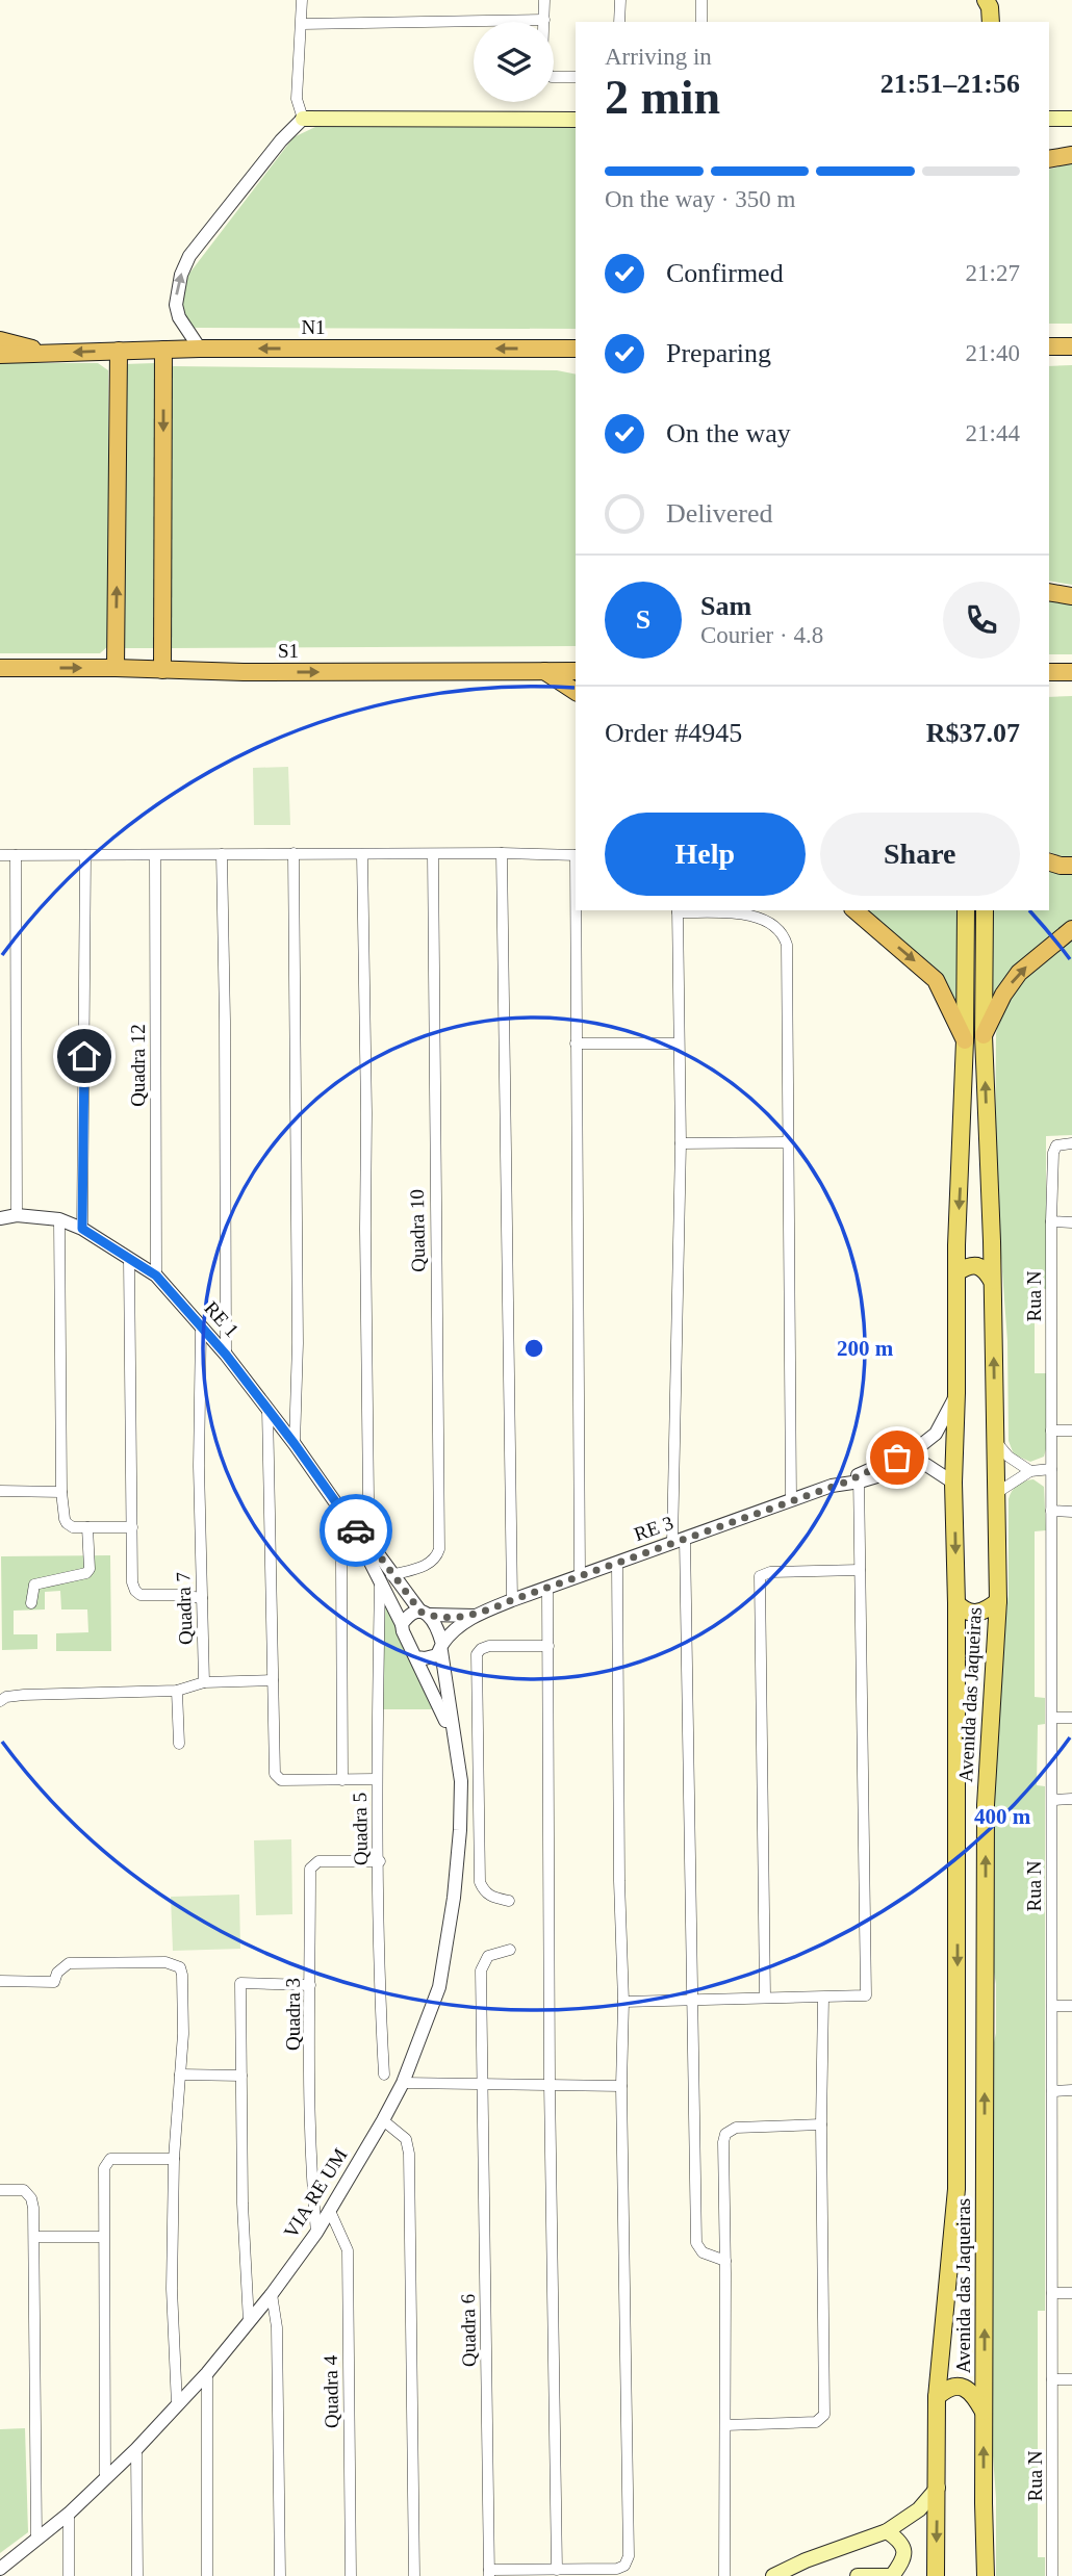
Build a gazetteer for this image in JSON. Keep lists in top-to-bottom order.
{
  "streets": {
    "highway": ["N1", "S1"],
    "main road": ["Avenida das Jaqueiras"],
    "street": [
      "Quadra 12",
      "Quadra 10",
      "Rua N",
      "RE 1",
      "RE 3",
      "Quadra 7",
      "Quadra 5",
      "Quadra 3",
      "VIA RE UM",
      "Quadra 6",
      "Quadra 4"
    ]
  },
  "crossings": [
    ["Quadra 12", "RE 1"],
    ["Quadra 10", "RE 1"],
    ["Quadra 10", "Quadra 5"],
    ["RE 1", "RE 3"],
    ["RE 1", "Quadra 7"],
    ["RE 1", "Quadra 5"],
    ["RE 1", "VIA RE UM"],
    ["RE 3", "Avenida das Jaqueiras"],
    ["RE 3", "VIA RE UM"],
    ["Quadra 5", "Quadra 3"],
    ["Quadra 3", "VIA RE UM"],
    ["VIA RE UM", "Quadra 4"]
  ],
  "one_way": ["N1", "S1"],
  "page": {
    "heading": ["2 min", "Arriving in", "21:51–21:56"],
    "panel": [
      "Sam",
      "Courier · 4.8",
      "Order #4945",
      "R$37.07"
    ],
    "bar": "On the way · 350 m",
    "list": [
      ["Confirmed", "21:27"],
      ["Preparing", "21:40"],
      ["On the way", "21:44"],
      "Delivered"
    ],
    "round": "S",
    "buttons": ["Help", "Share"]
  },
  "rings": ["200 m", "400 m"]
}
